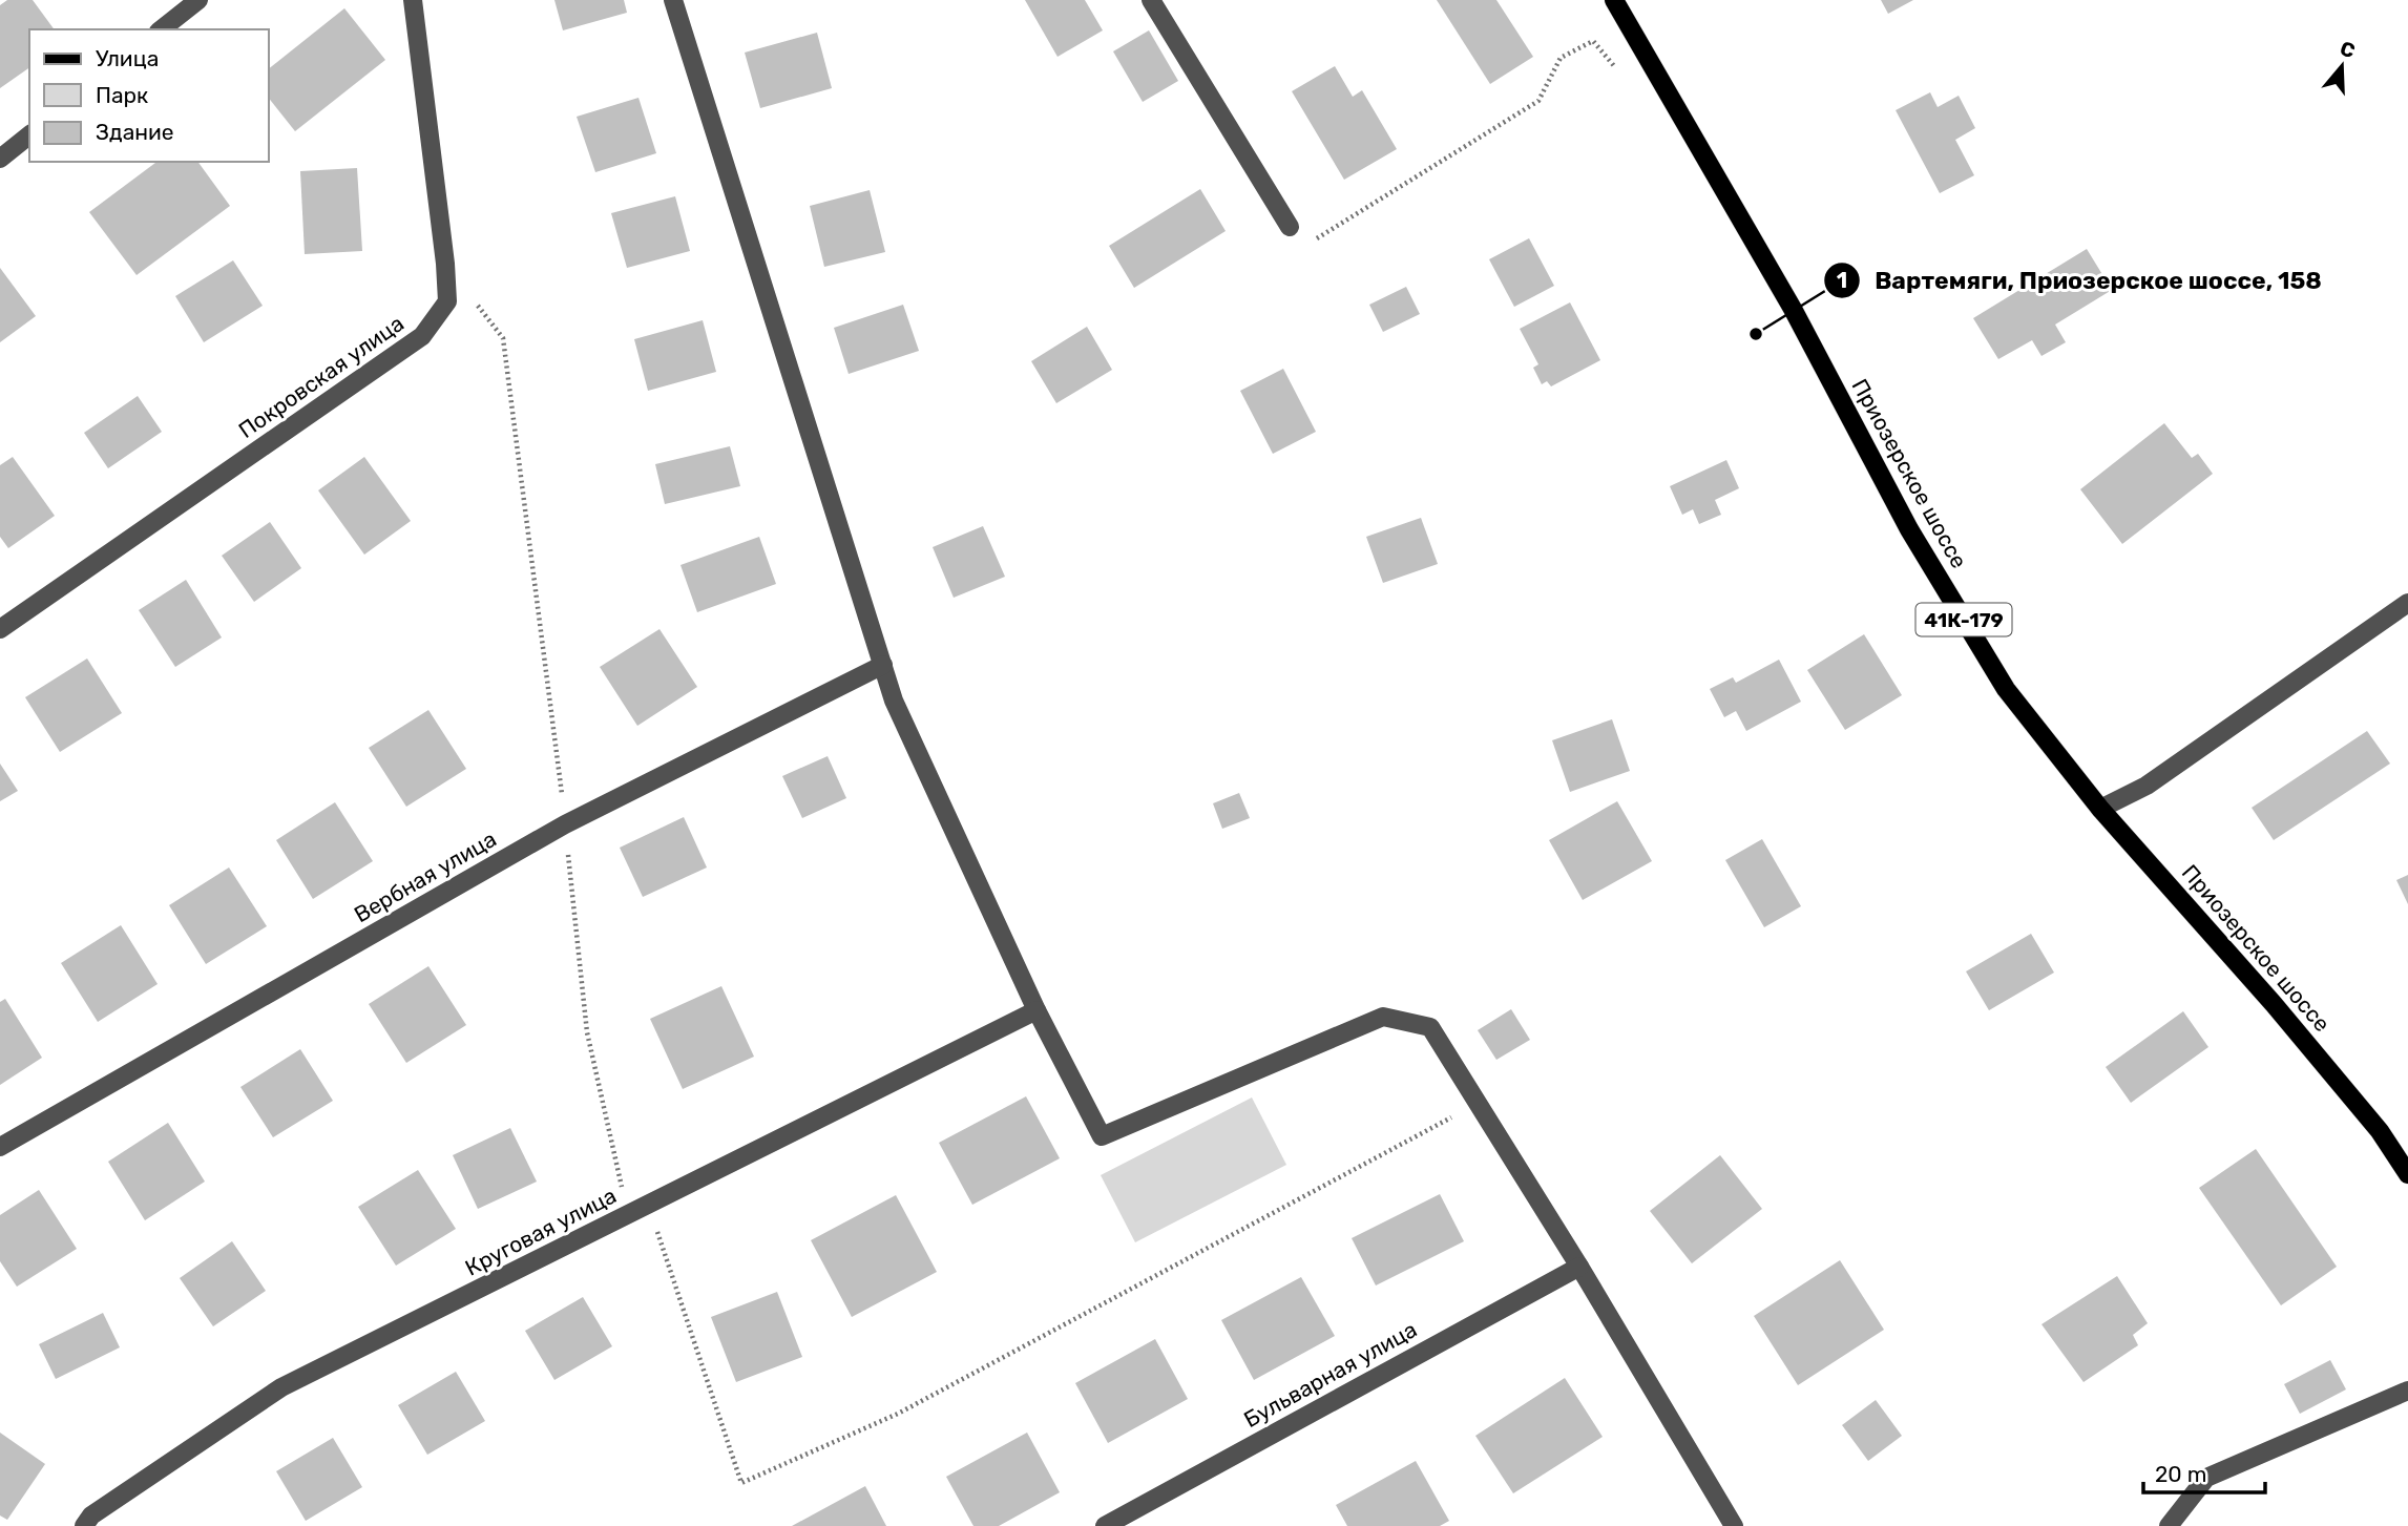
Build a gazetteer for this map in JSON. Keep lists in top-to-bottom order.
{
  "streets": {
    "main road": ["Приозерское шоссе", "41К-179"],
    "street": [
      "Покровская улица",
      "Вербная улица",
      "Круговая улица",
      "Бульварная улица"
    ]
  },
  "places": ["Вартемяги, Приозерское шоссе, 158"],
  "legend": ["Улица", "Парк", "Здание"],
  "scale_bar": "20 m",
  "north": "top"
}
